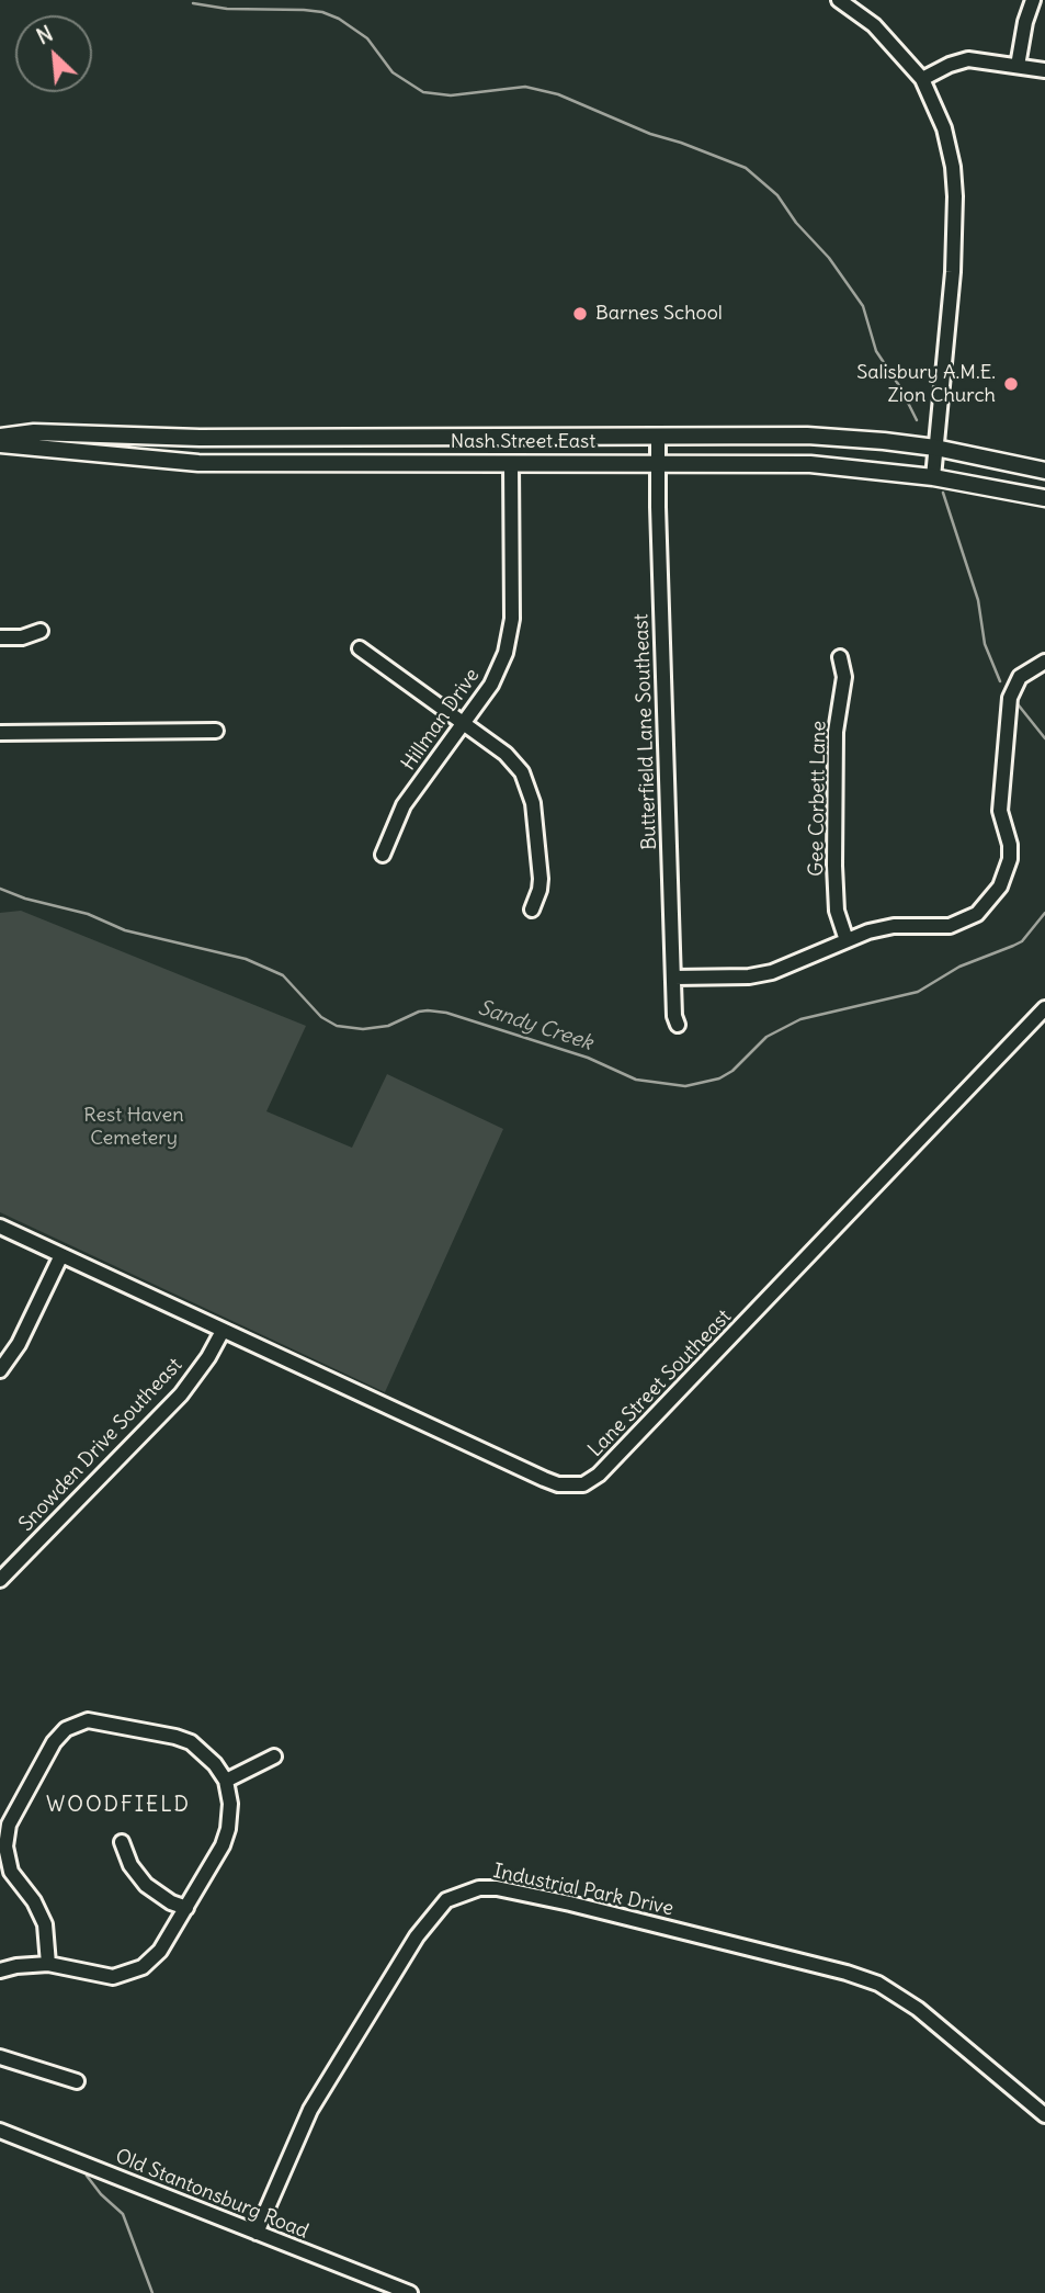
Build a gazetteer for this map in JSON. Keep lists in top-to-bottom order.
{
  "streets": {
    "main road": ["Nash Street East"],
    "street": [
      "Hillman Drive",
      "Butterfield Lane Southeast",
      "Gee Corbett Lane",
      "Lane Street Southeast",
      "Snowden Drive Southeast",
      "Industrial Park Drive",
      "Old Stantonsburg Road"
    ]
  },
  "crossings": [
    ["Nash Street East", "Hillman Drive"],
    ["Nash Street East", "Butterfield Lane Southeast"],
    ["Lane Street Southeast", "Snowden Drive Southeast"],
    ["Industrial Park Drive", "Old Stantonsburg Road"]
  ],
  "districts": ["WOODFIELD"],
  "water": ["Sandy Creek"],
  "parks": ["Rest Haven Cemetery"],
  "places": ["Barnes School", "Salisbury A.M.E. Zion Church"],
  "north": "top left"
}
